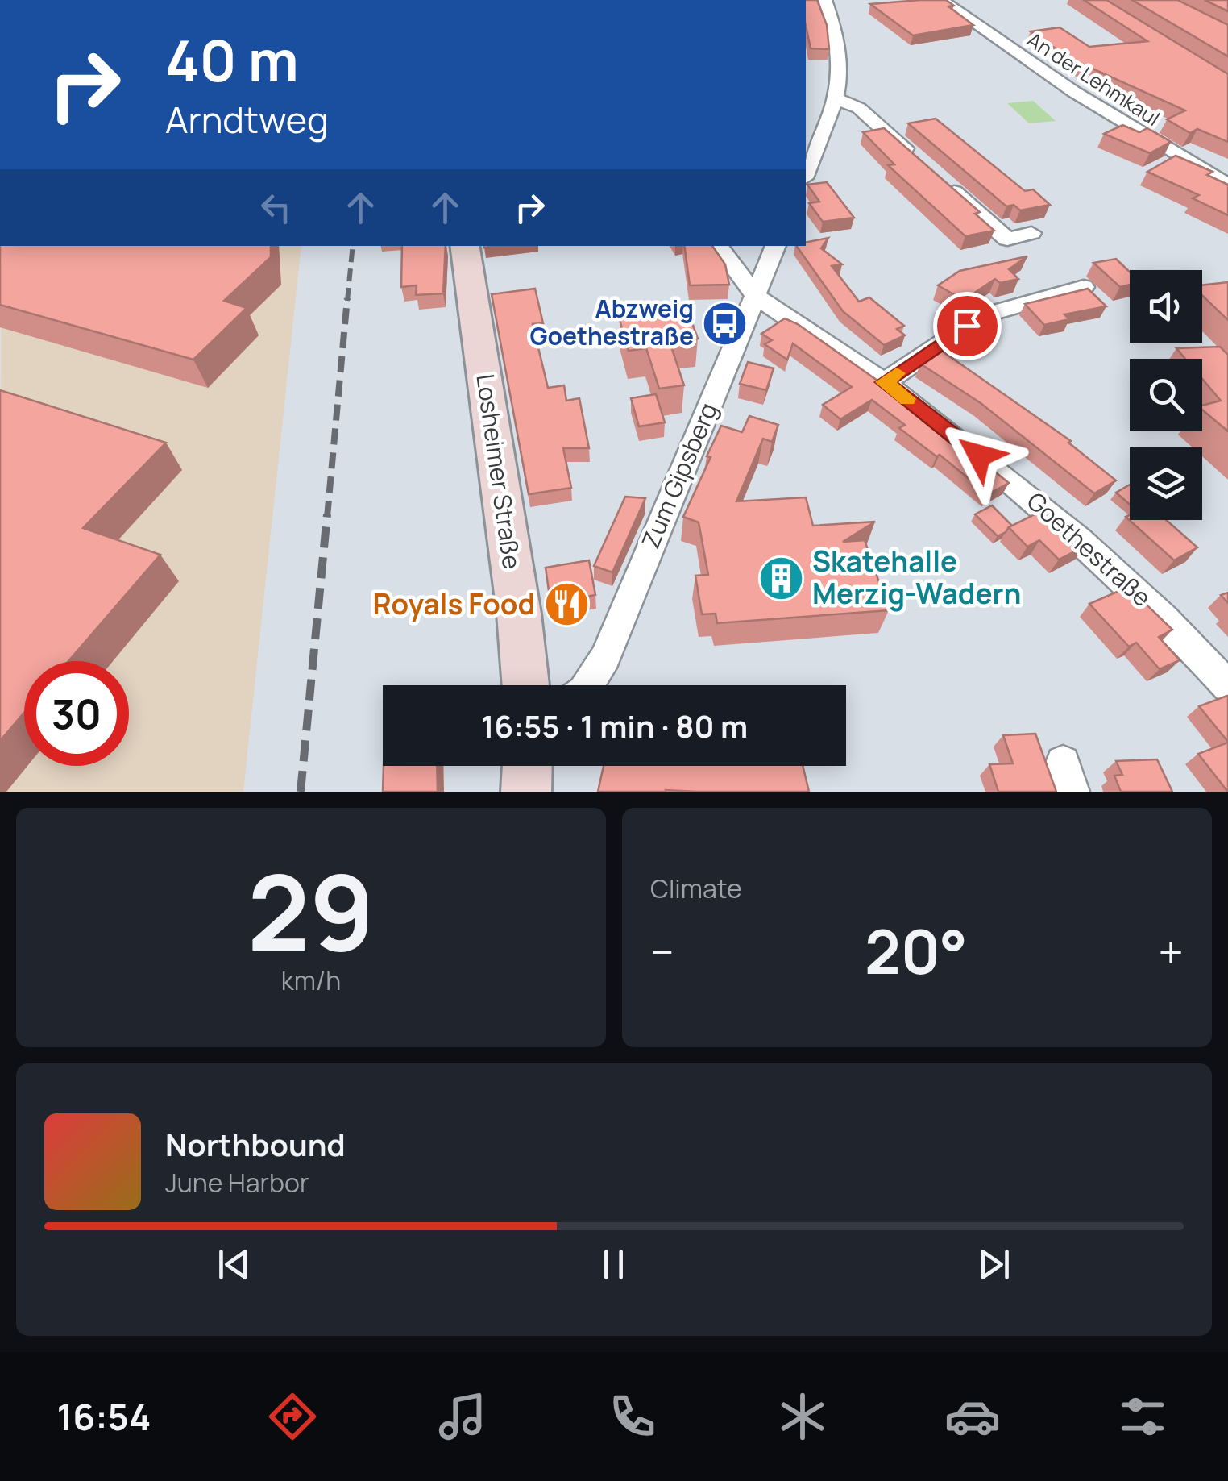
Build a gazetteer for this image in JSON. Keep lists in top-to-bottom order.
{
  "streets": {
    "main road": ["Losheimer Straße"],
    "street": ["An der Lehmkaul", "Zum Gipsberg", "Goethestraße"]
  },
  "crossings": [
    ["Zum Gipsberg", "Goethestraße"]
  ],
  "places": {
    "bus stop": ["Abzweig Goethestraße"],
    "building": ["Skatehalle Merzig-Wadern"],
    "restaurant": ["Royals Food"]
  },
  "page": {
    "turn": ["40 m", "Arndtweg"],
    "limit": "30",
    "trip": "16:55 · 1 min · 80 m",
    "tile": [
      ["29", "km/h"],
      "Climate"
    ],
    "heat": ["−", "20°", "+"],
    "song": ["Northbound", "June Harbor"],
    "tabs": "16:54"
  }
}
